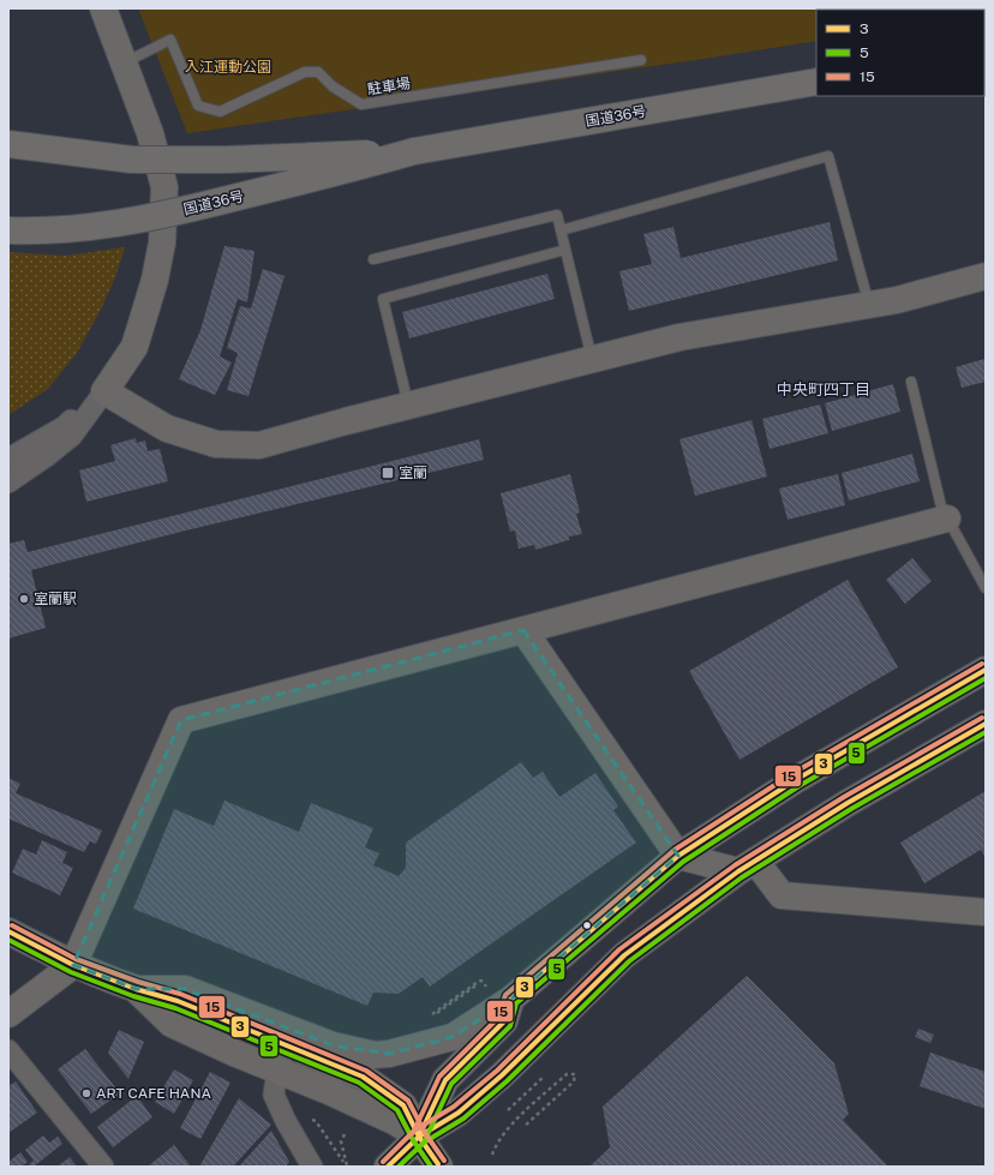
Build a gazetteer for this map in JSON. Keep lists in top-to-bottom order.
{
  "streets": {
    "highway": ["国道36号"],
    "lane": ["駐車場"]
  },
  "districts": ["中央町四丁目"],
  "parks": ["入江運動公園"],
  "places": {
    "transit": ["室蘭"],
    "other": ["室蘭駅", "ART CAFE HANA"]
  },
  "lines": ["transit line 15", "transit line 3", "transit line 5"],
  "legend": ["3", "5", "15"]
}
